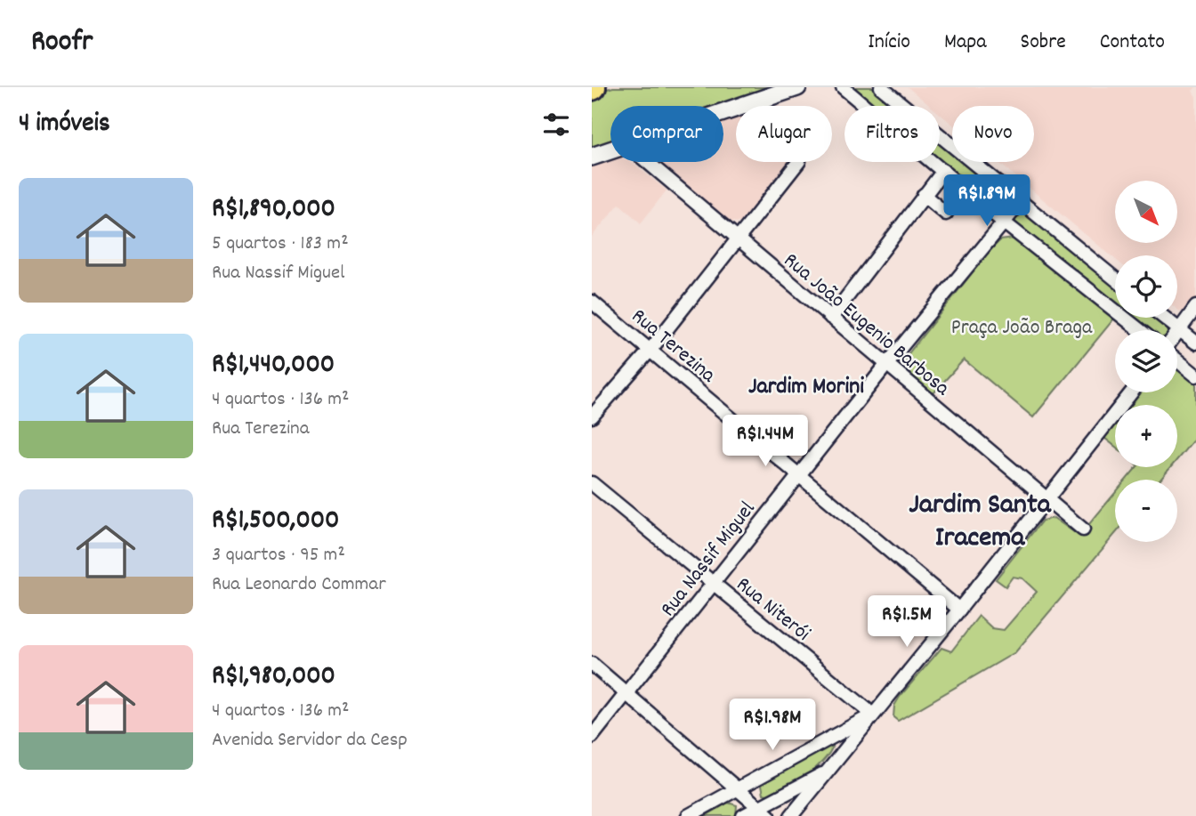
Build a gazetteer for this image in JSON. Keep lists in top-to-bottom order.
{
  "streets": {
    "street": [
      "Rua João Eugenio Barbosa",
      "Rua Terezina",
      "Rua Nassif Miguel",
      "Rua Niterói"
    ]
  },
  "crossings": [
    ["Rua João Eugenio Barbosa", "Rua Nassif Miguel"],
    ["Rua Terezina", "Rua Nassif Miguel"],
    ["Rua Nassif Miguel", "Rua Niterói"]
  ],
  "districts": ["Jardim Morini", "Jardim Santa Iracema"],
  "parks": ["Praça João Braga"],
  "north": "bottom right",
  "page": {
    "header": "Roofr",
    "nav": [
      "Início",
      "Mapa",
      "Sobre",
      "Contato"
    ],
    "heading": "4 imóveis",
    "chip": [
      "Comprar",
      "Alugar",
      "Filtros",
      "Novo"
    ],
    "list": [
      {
        "name": "R$1,890,000",
        "note": "5 quartos · 183 m² · Rua Nassif Miguel"
      },
      {
        "name": "R$1,440,000",
        "note": "4 quartos · 136 m² · Rua Terezina"
      },
      {
        "name": "R$1,500,000",
        "note": "3 quartos · 95 m² · Rua Leonardo Commar"
      },
      {
        "name": "R$1,980,000",
        "note": "4 quartos · 136 m² · Avenida Servidor da Cesp"
      }
    ],
    "price": [
      "R$1.89M",
      "R$1.44M",
      "R$1.5M",
      "R$1.98M"
    ],
    "map_buttons": ["+", "−"]
  }
}
